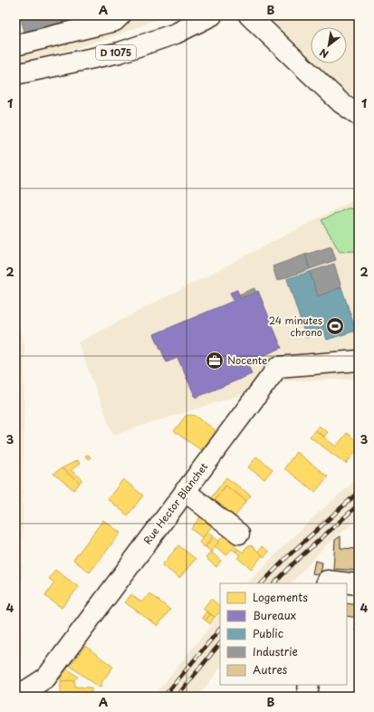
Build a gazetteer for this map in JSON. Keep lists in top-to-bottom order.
{
  "streets": {
    "street": ["D 1075", "Rue Hector Blanchet"]
  },
  "places": {
    "sports": ["24 minutes chrono"],
    "office": ["Nocente"]
  },
  "legend": [
    "Logements",
    "Bureaux",
    "Public",
    "Industrie",
    "Autres"
  ],
  "north": "bottom left",
  "grid": {
    "columns": ["A", "B"],
    "rows": [
      "1",
      "2",
      "3",
      "4"
    ]
  }
}
